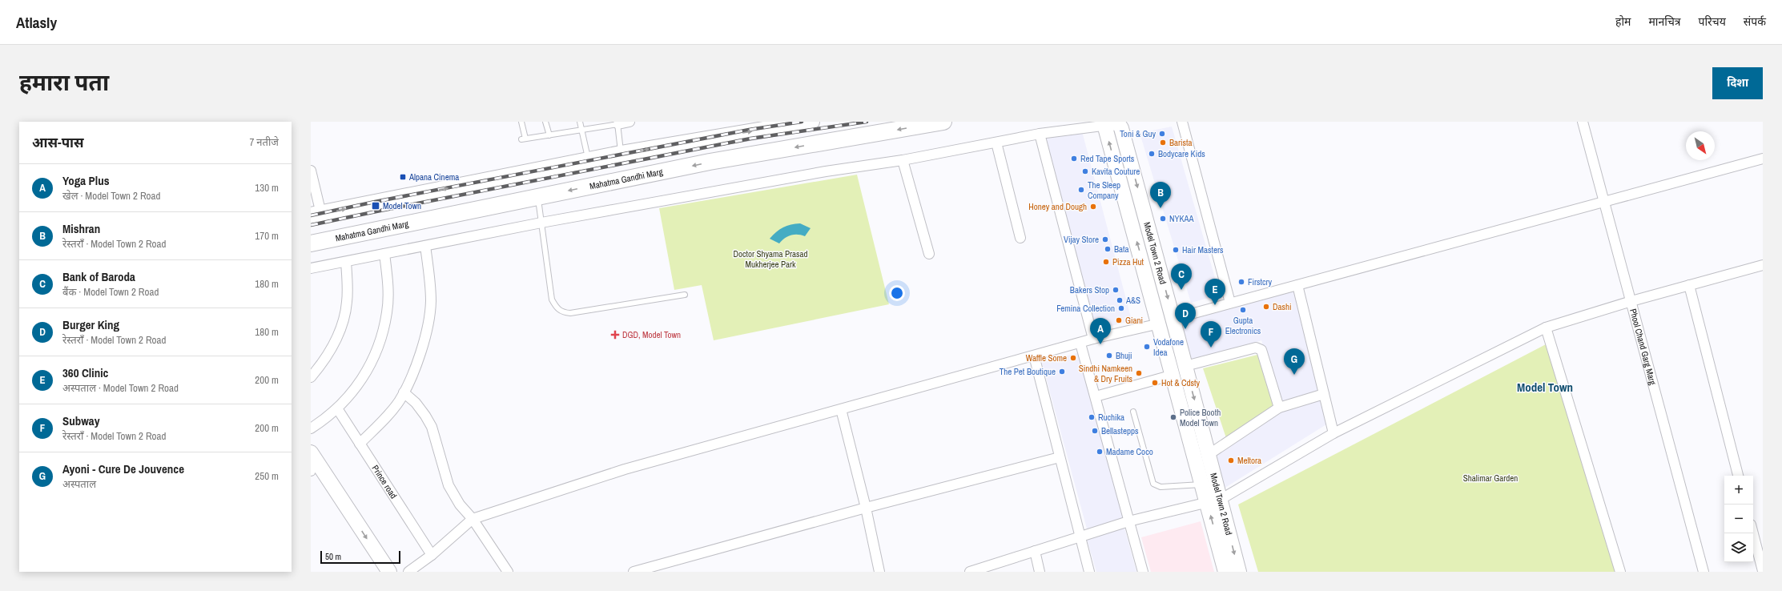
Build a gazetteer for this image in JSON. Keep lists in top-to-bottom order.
{
  "streets": {
    "main road": ["Mahatma Gandhi Marg"],
    "street": ["Model Town 2 Road", "Phool Chand Garg Marg", "Prince road"]
  },
  "districts": ["Model Town"],
  "parks": ["Doctor Shyama Prasad Mukherjee Park", "Shalimar Garden"],
  "places": {
    "other": [
      "Toni & Guy",
      "Barista",
      "Bodycare Kids",
      "Red Tape Sports",
      "Kavita Couture",
      "The Sleep Company",
      "Honey and Dough",
      "NYKAA",
      "Vijay Store",
      "Bata",
      "Hair Masters",
      "Pizza Hut",
      "Firstcry",
      "Bakers Stop",
      "A&S",
      "Dashi",
      "Femina Collection",
      "Gupta Electronics",
      "Giani",
      "Vodafone Idea",
      "Bhuji",
      "Waffle Some",
      "The Pet Boutique",
      "Sindhi Namkeen & Dry Fruits",
      "Hot & Cdsty",
      "Ruchika",
      "Police Booth Model Town",
      "Bellastepps",
      "Madame Coco",
      "Meltora"
    ],
    "transit": ["Alpana Cinema", "Model Town"],
    "health": ["DGD, Model Town"]
  },
  "scale_bar": "50 m",
  "north": "bottom right",
  "page": {
    "header": "Atlasly",
    "nav": [
      "होम",
      "मानचित्र",
      "परिचय",
      "संपर्क"
    ],
    "title": "हमारा पता",
    "buttons": "दिशा",
    "heading": ["आस-पास", "7 नतीजे"],
    "list": [
      {
        "mark": "A",
        "name": "Yoga Plus",
        "note": "खेल · Model Town 2 Road",
        "value": "130 m"
      },
      {
        "mark": "B",
        "name": "Mishran",
        "note": "रेस्तराँ · Model Town 2 Road",
        "value": "170 m"
      },
      {
        "mark": "C",
        "name": "Bank of Baroda",
        "note": "बैंक · Model Town 2 Road",
        "value": "180 m"
      },
      {
        "mark": "D",
        "name": "Burger King",
        "note": "रेस्तराँ · Model Town 2 Road",
        "value": "180 m"
      },
      {
        "mark": "E",
        "name": "360 Clinic",
        "note": "अस्पताल · Model Town 2 Road",
        "value": "200 m"
      },
      {
        "mark": "F",
        "name": "Subway",
        "note": "रेस्तराँ · Model Town 2 Road",
        "value": "200 m"
      },
      {
        "mark": "G",
        "name": "Ayoni - Cure De Jouvence",
        "note": "अस्पताल",
        "value": "250 m"
      }
    ],
    "pins": [
      "B",
      "C",
      "E",
      "D",
      "A",
      "F",
      "G"
    ],
    "map_buttons": ["+", "−"],
    "scale": "50 m"
  }
}
